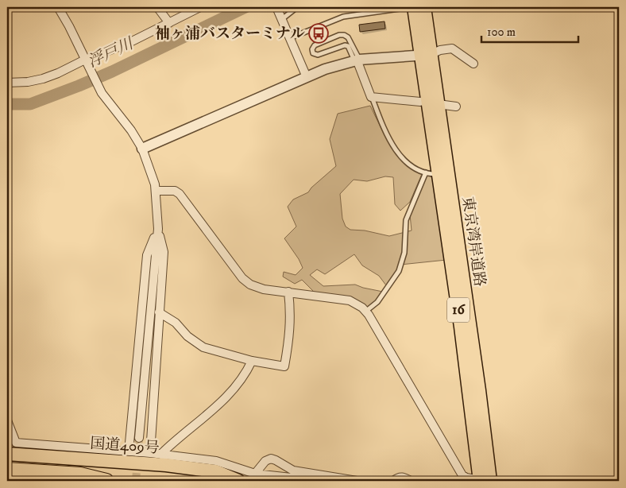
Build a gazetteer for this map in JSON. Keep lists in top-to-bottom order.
{
  "streets": {
    "highway": ["東京湾岸道路", "16", "国道409号"]
  },
  "water": ["浮戸川"],
  "places": {
    "bus stop": ["袖ヶ浦バスターミナル"]
  },
  "scale_bar": "100 m"
}
